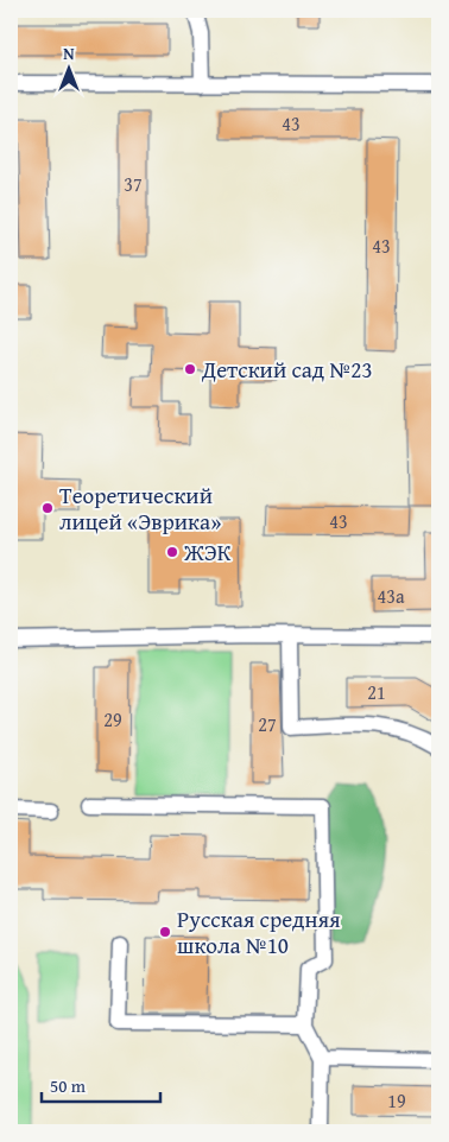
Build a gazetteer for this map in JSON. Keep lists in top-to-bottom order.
{
  "places": [
    "Детский сад №23",
    "Теоретический лицей «Эврика»",
    "ЖЭК",
    "Русская средняя школа №10"
  ],
  "house_numbers": [
    "43",
    "37",
    "43",
    "43",
    "43а",
    "21",
    "29",
    "27",
    "19"
  ],
  "scale_bar": "50 m",
  "north": "top"
}
